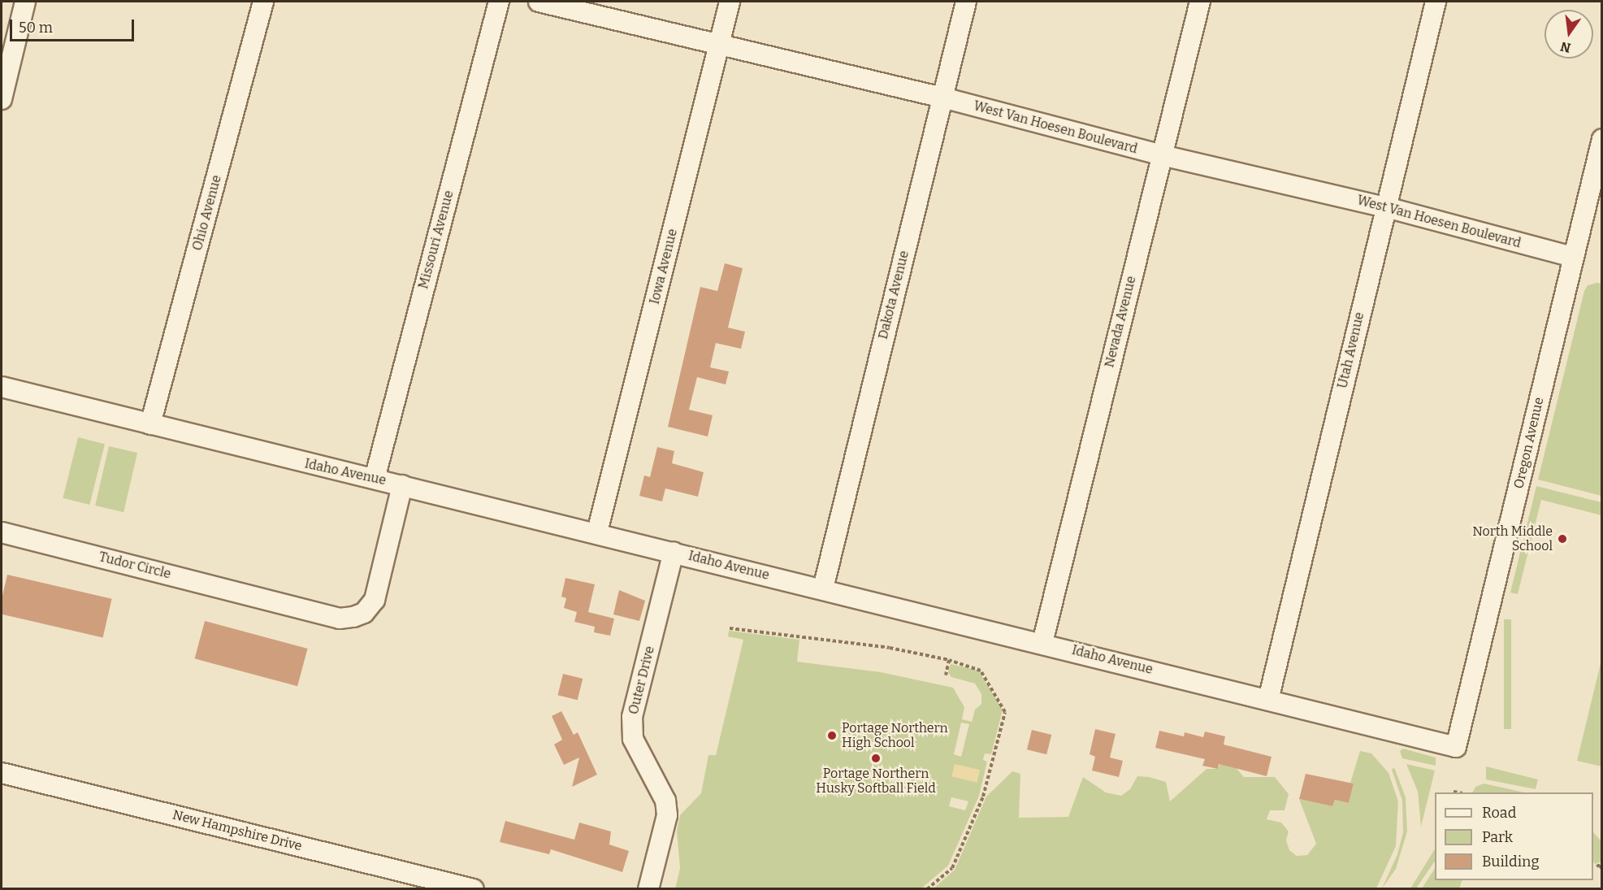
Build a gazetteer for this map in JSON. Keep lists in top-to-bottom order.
{
  "streets": {
    "street": [
      "West Van Hoesen Boulevard",
      "Ohio Avenue",
      "Missouri Avenue",
      "Iowa Avenue",
      "Dakota Avenue",
      "Nevada Avenue",
      "Utah Avenue",
      "Oregon Avenue",
      "Idaho Avenue",
      "Tudor Circle",
      "Outer Drive",
      "New Hampshire Drive"
    ]
  },
  "crossings": [
    ["West Van Hoesen Boulevard", "Iowa Avenue"],
    ["West Van Hoesen Boulevard", "Dakota Avenue"],
    ["West Van Hoesen Boulevard", "Nevada Avenue"],
    ["West Van Hoesen Boulevard", "Utah Avenue"],
    ["West Van Hoesen Boulevard", "Oregon Avenue"],
    ["Ohio Avenue", "Idaho Avenue"],
    ["Missouri Avenue", "Idaho Avenue"],
    ["Iowa Avenue", "Idaho Avenue"],
    ["Dakota Avenue", "Idaho Avenue"],
    ["Nevada Avenue", "Idaho Avenue"],
    ["Utah Avenue", "Idaho Avenue"],
    ["Oregon Avenue", "Idaho Avenue"],
    ["Idaho Avenue", "Tudor Circle"],
    ["Idaho Avenue", "Outer Drive"]
  ],
  "places": ["North Middle School", "Portage Northern High School", "Portage Northern Husky Softball Field"],
  "legend": ["Road", "Park", "Building"],
  "scale_bar": "50 m",
  "north": "bottom"
}
